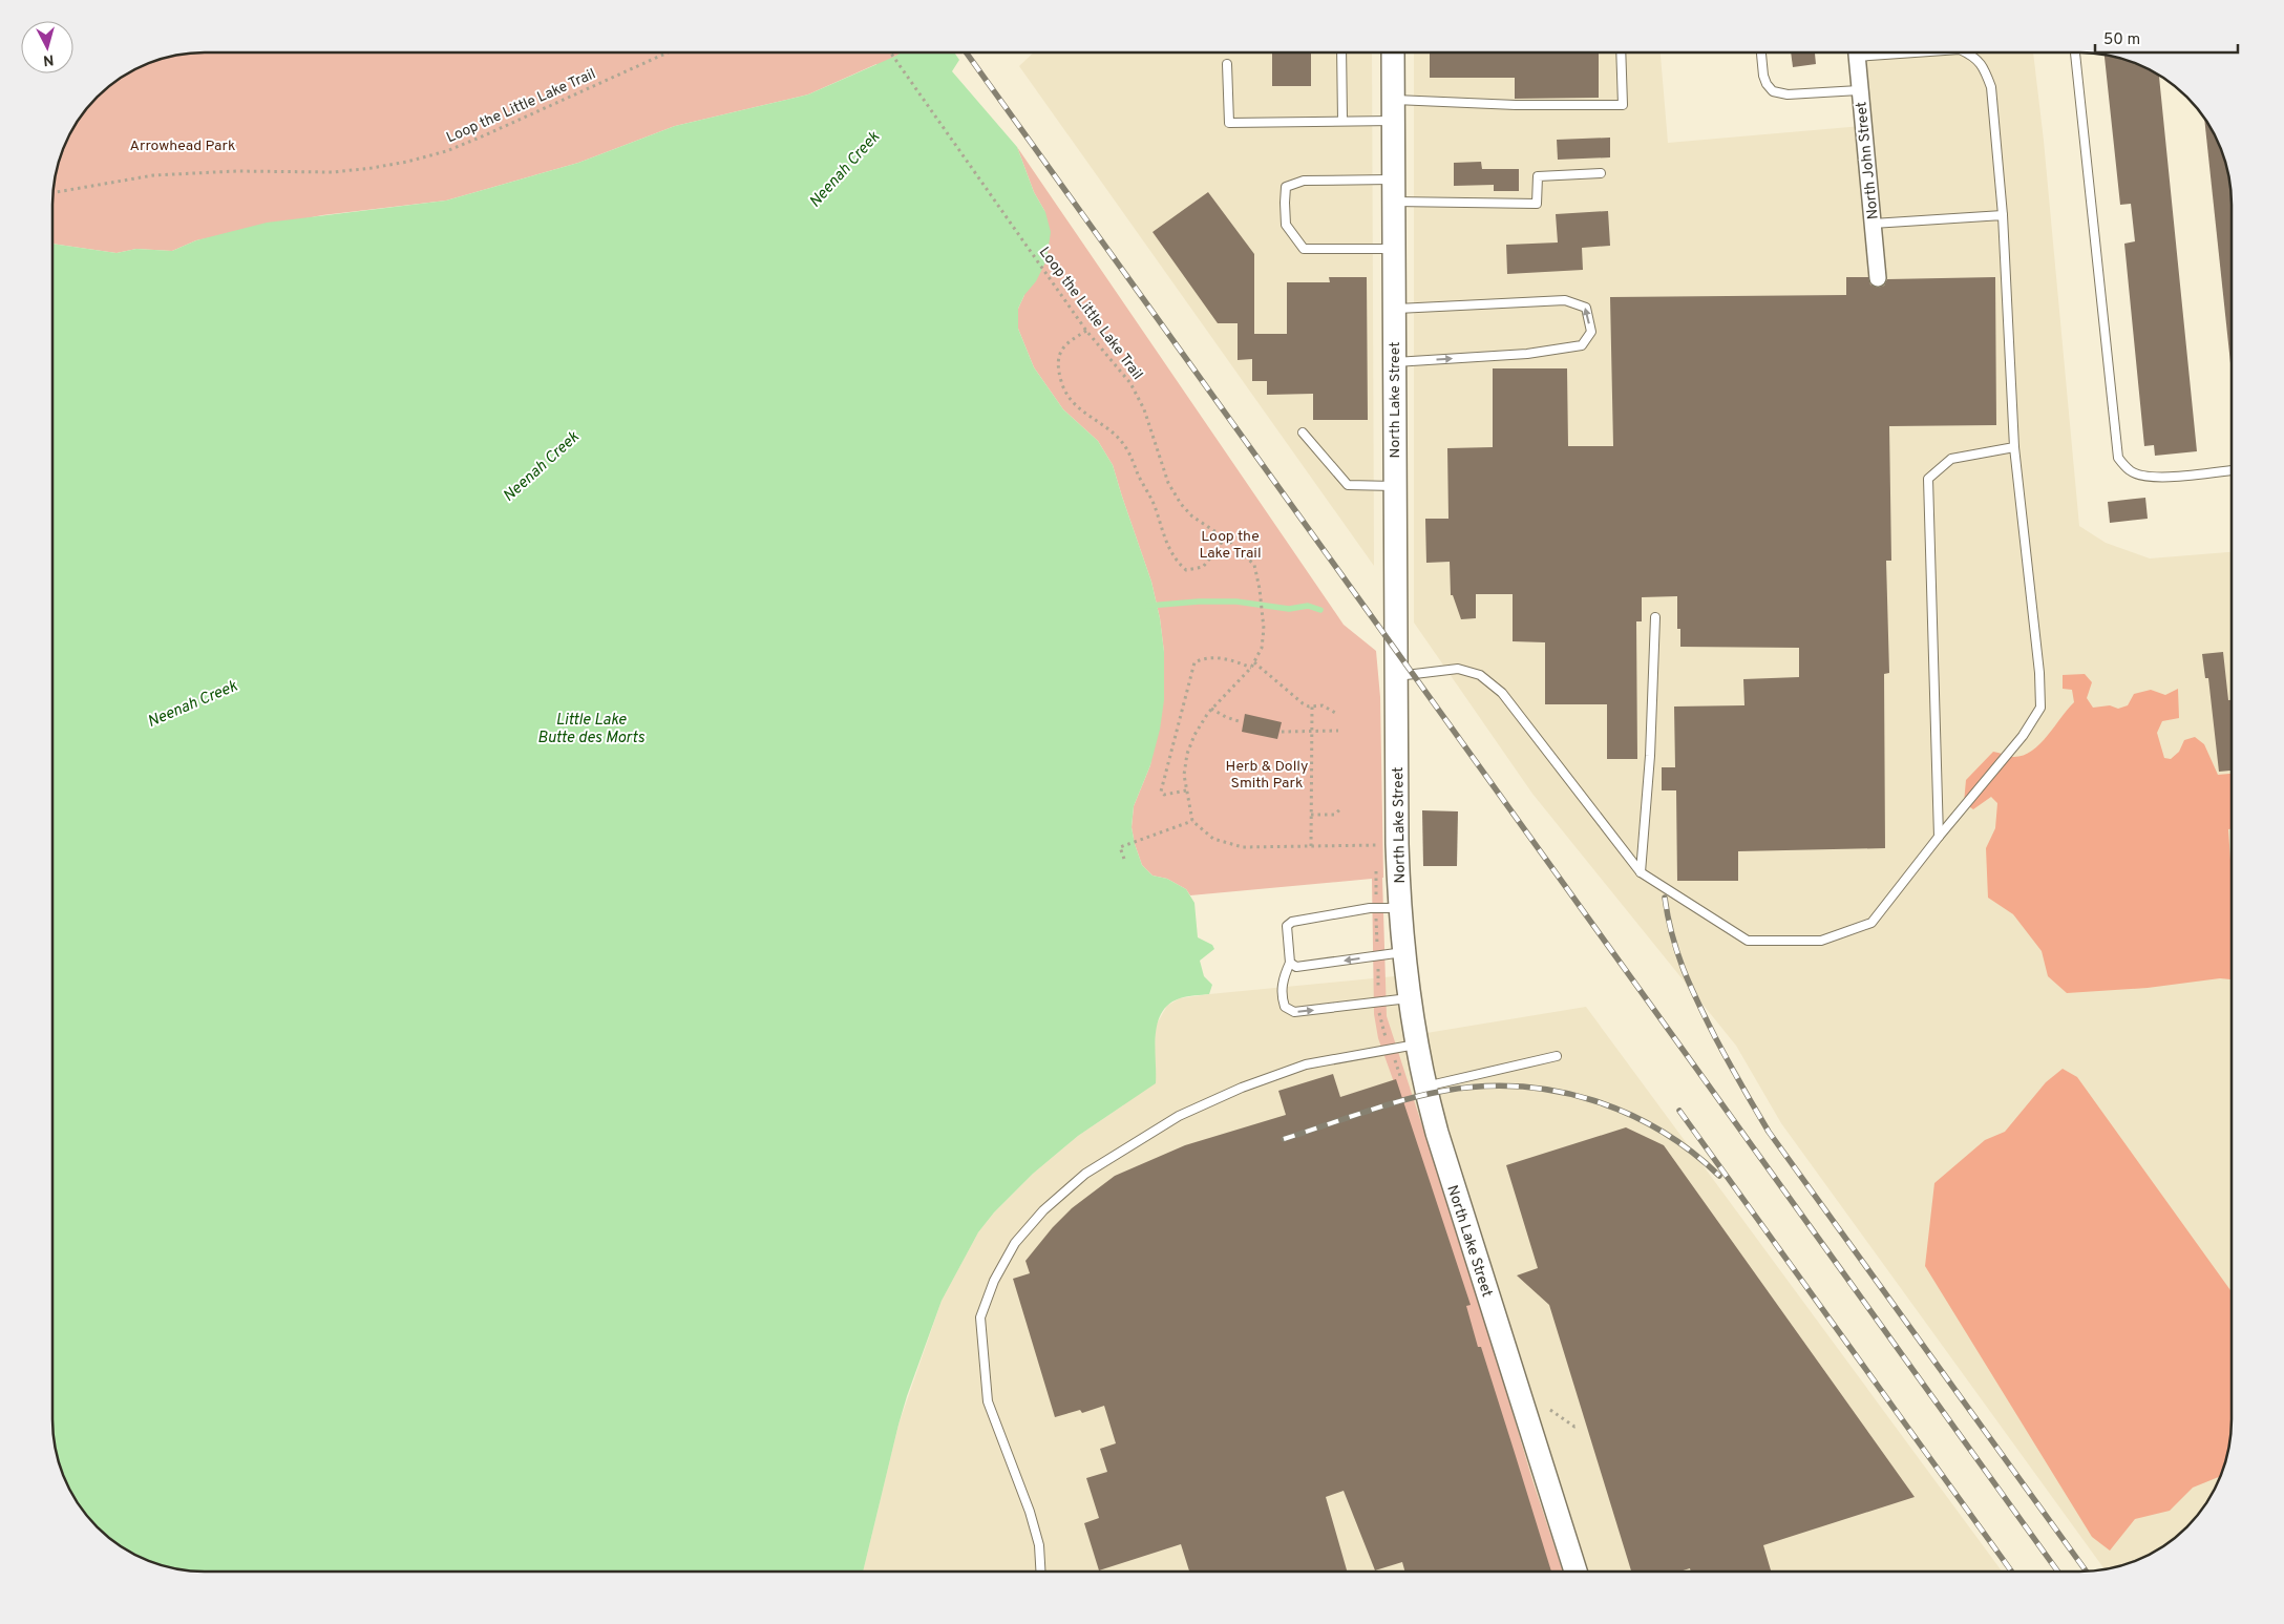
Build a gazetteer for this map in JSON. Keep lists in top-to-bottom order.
{
  "streets": {
    "main road": ["North Lake Street"],
    "street": ["North John Street"],
    "path": ["Loop the Little Lake Trail"]
  },
  "water": ["Neenah Creek", "Little Lake Butte des Morts"],
  "parks": ["Arrowhead Park", "Loop the Lake Trail", "Herb & Dolly Smith Park"],
  "scale_bar": "50 m",
  "north": "bottom"
}
